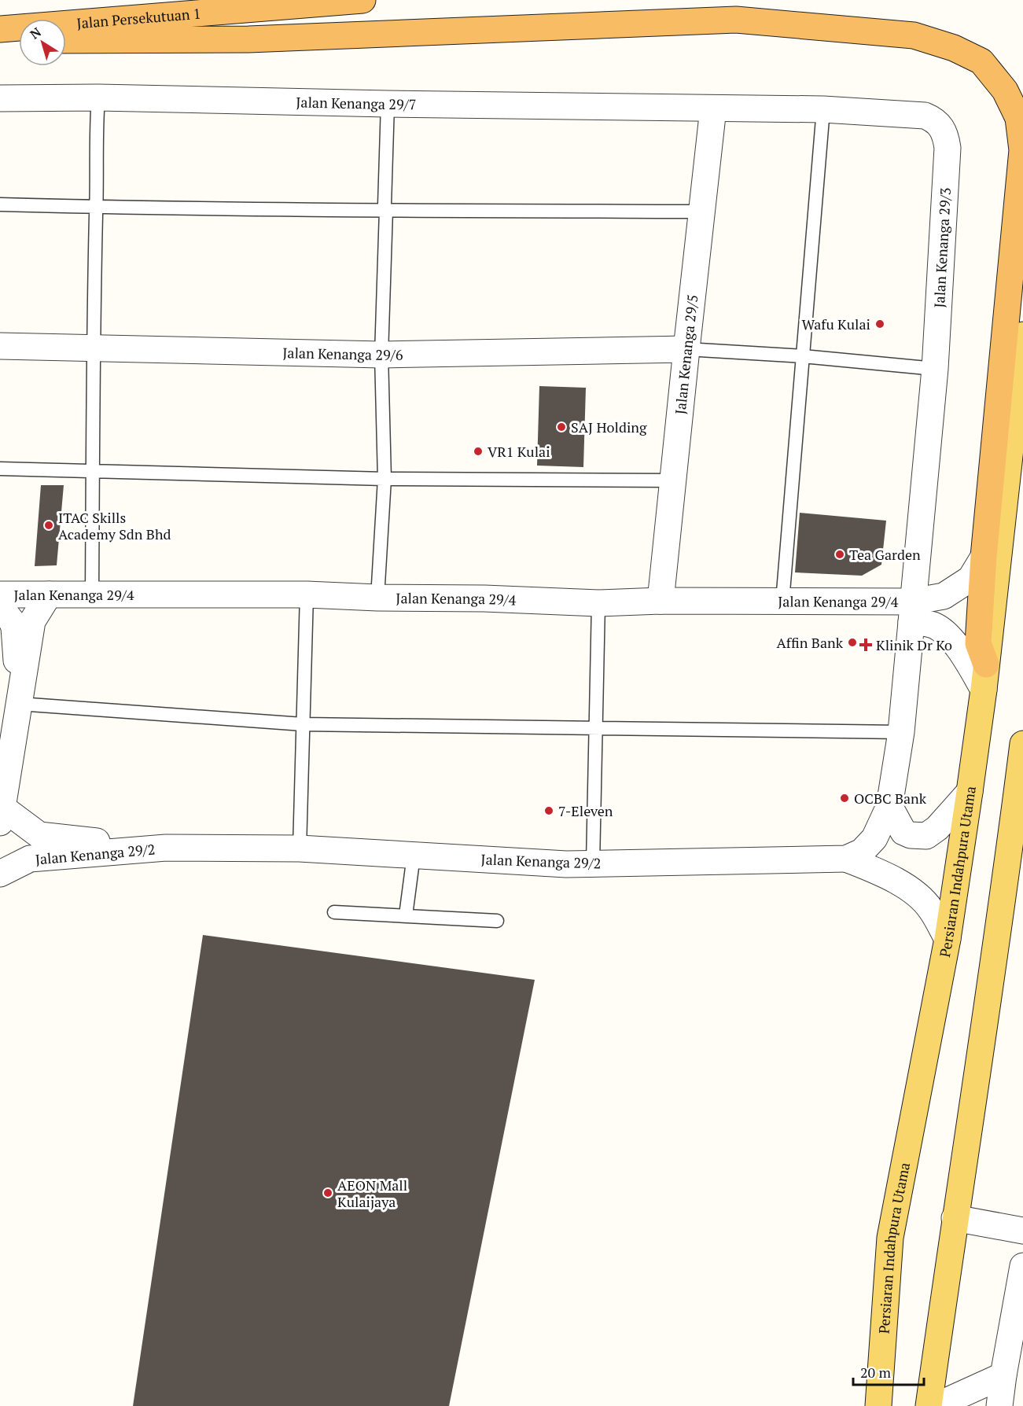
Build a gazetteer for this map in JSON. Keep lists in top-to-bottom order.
{
  "streets": {
    "highway": ["Jalan Persekutuan 1"],
    "main road": ["Persiaran Indahpura Utama"],
    "street": [
      "Jalan Kenanga 29/7",
      "Jalan Kenanga 29/3",
      "Jalan Kenanga 29/6",
      "Jalan Kenanga 29/5",
      "Jalan Kenanga 29/4",
      "Jalan Kenanga 29/2"
    ]
  },
  "crossings": [
    ["Jalan Kenanga 29/7", "Jalan Kenanga 29/3"],
    ["Jalan Kenanga 29/7", "Jalan Kenanga 29/5"],
    ["Jalan Kenanga 29/3", "Jalan Kenanga 29/5"],
    ["Jalan Kenanga 29/3", "Jalan Kenanga 29/4"],
    ["Jalan Kenanga 29/3", "Jalan Kenanga 29/2"],
    ["Jalan Kenanga 29/6", "Jalan Kenanga 29/5"],
    ["Jalan Kenanga 29/5", "Jalan Kenanga 29/4"]
  ],
  "places": {
    "other": [
      "Wafu Kulai",
      "SAJ Holding",
      "VR1 Kulai",
      "ITAC Skills Academy Sdn Bhd",
      "Tea Garden",
      "Affin Bank",
      "OCBC Bank",
      "7-Eleven",
      "AEON Mall Kulaijaya"
    ],
    "health": ["Klinik Dr Ko"]
  },
  "scale_bar": "20 m",
  "north": "top left"
}
